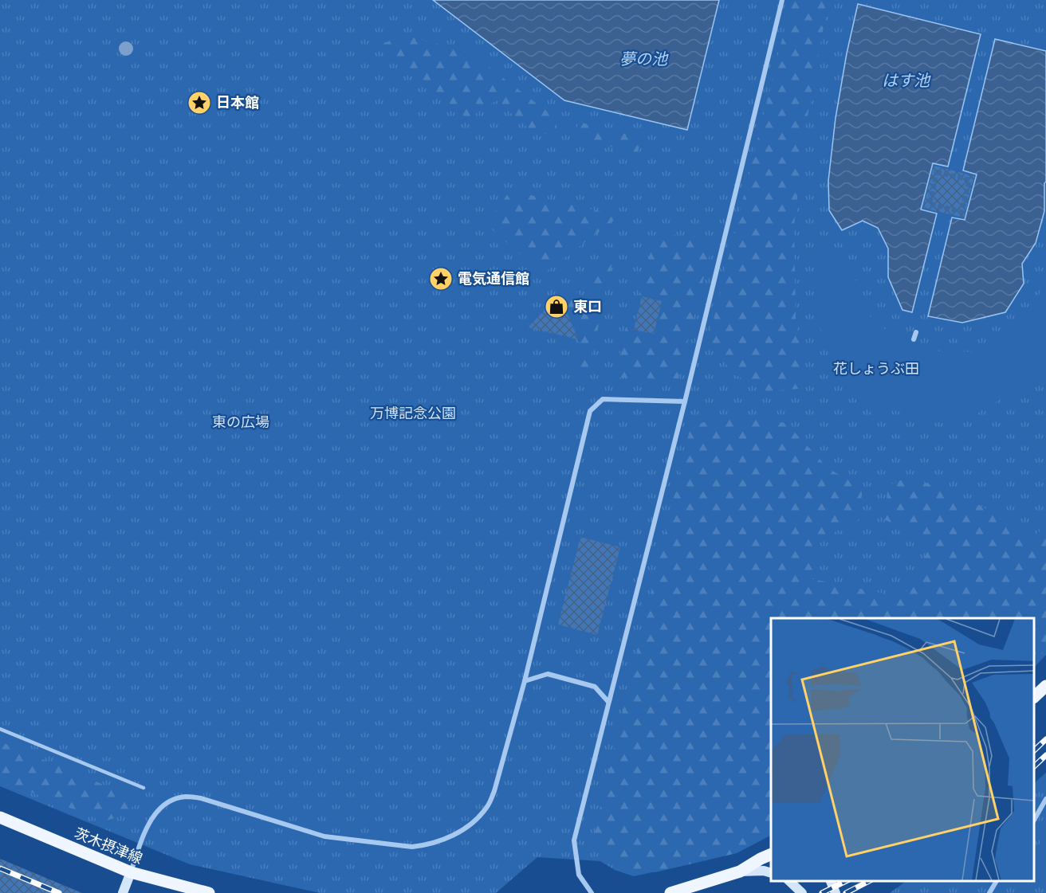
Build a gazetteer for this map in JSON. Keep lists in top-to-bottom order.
{
  "streets": {
    "main road": ["茨木摂津線"]
  },
  "water": ["夢の池", "はす池"],
  "parks": ["花しょうぶ田", "万博記念公園", "東の広場"],
  "places": {
    "place": ["日本館", "電気通信館"],
    "shop": ["東口"]
  }
}
